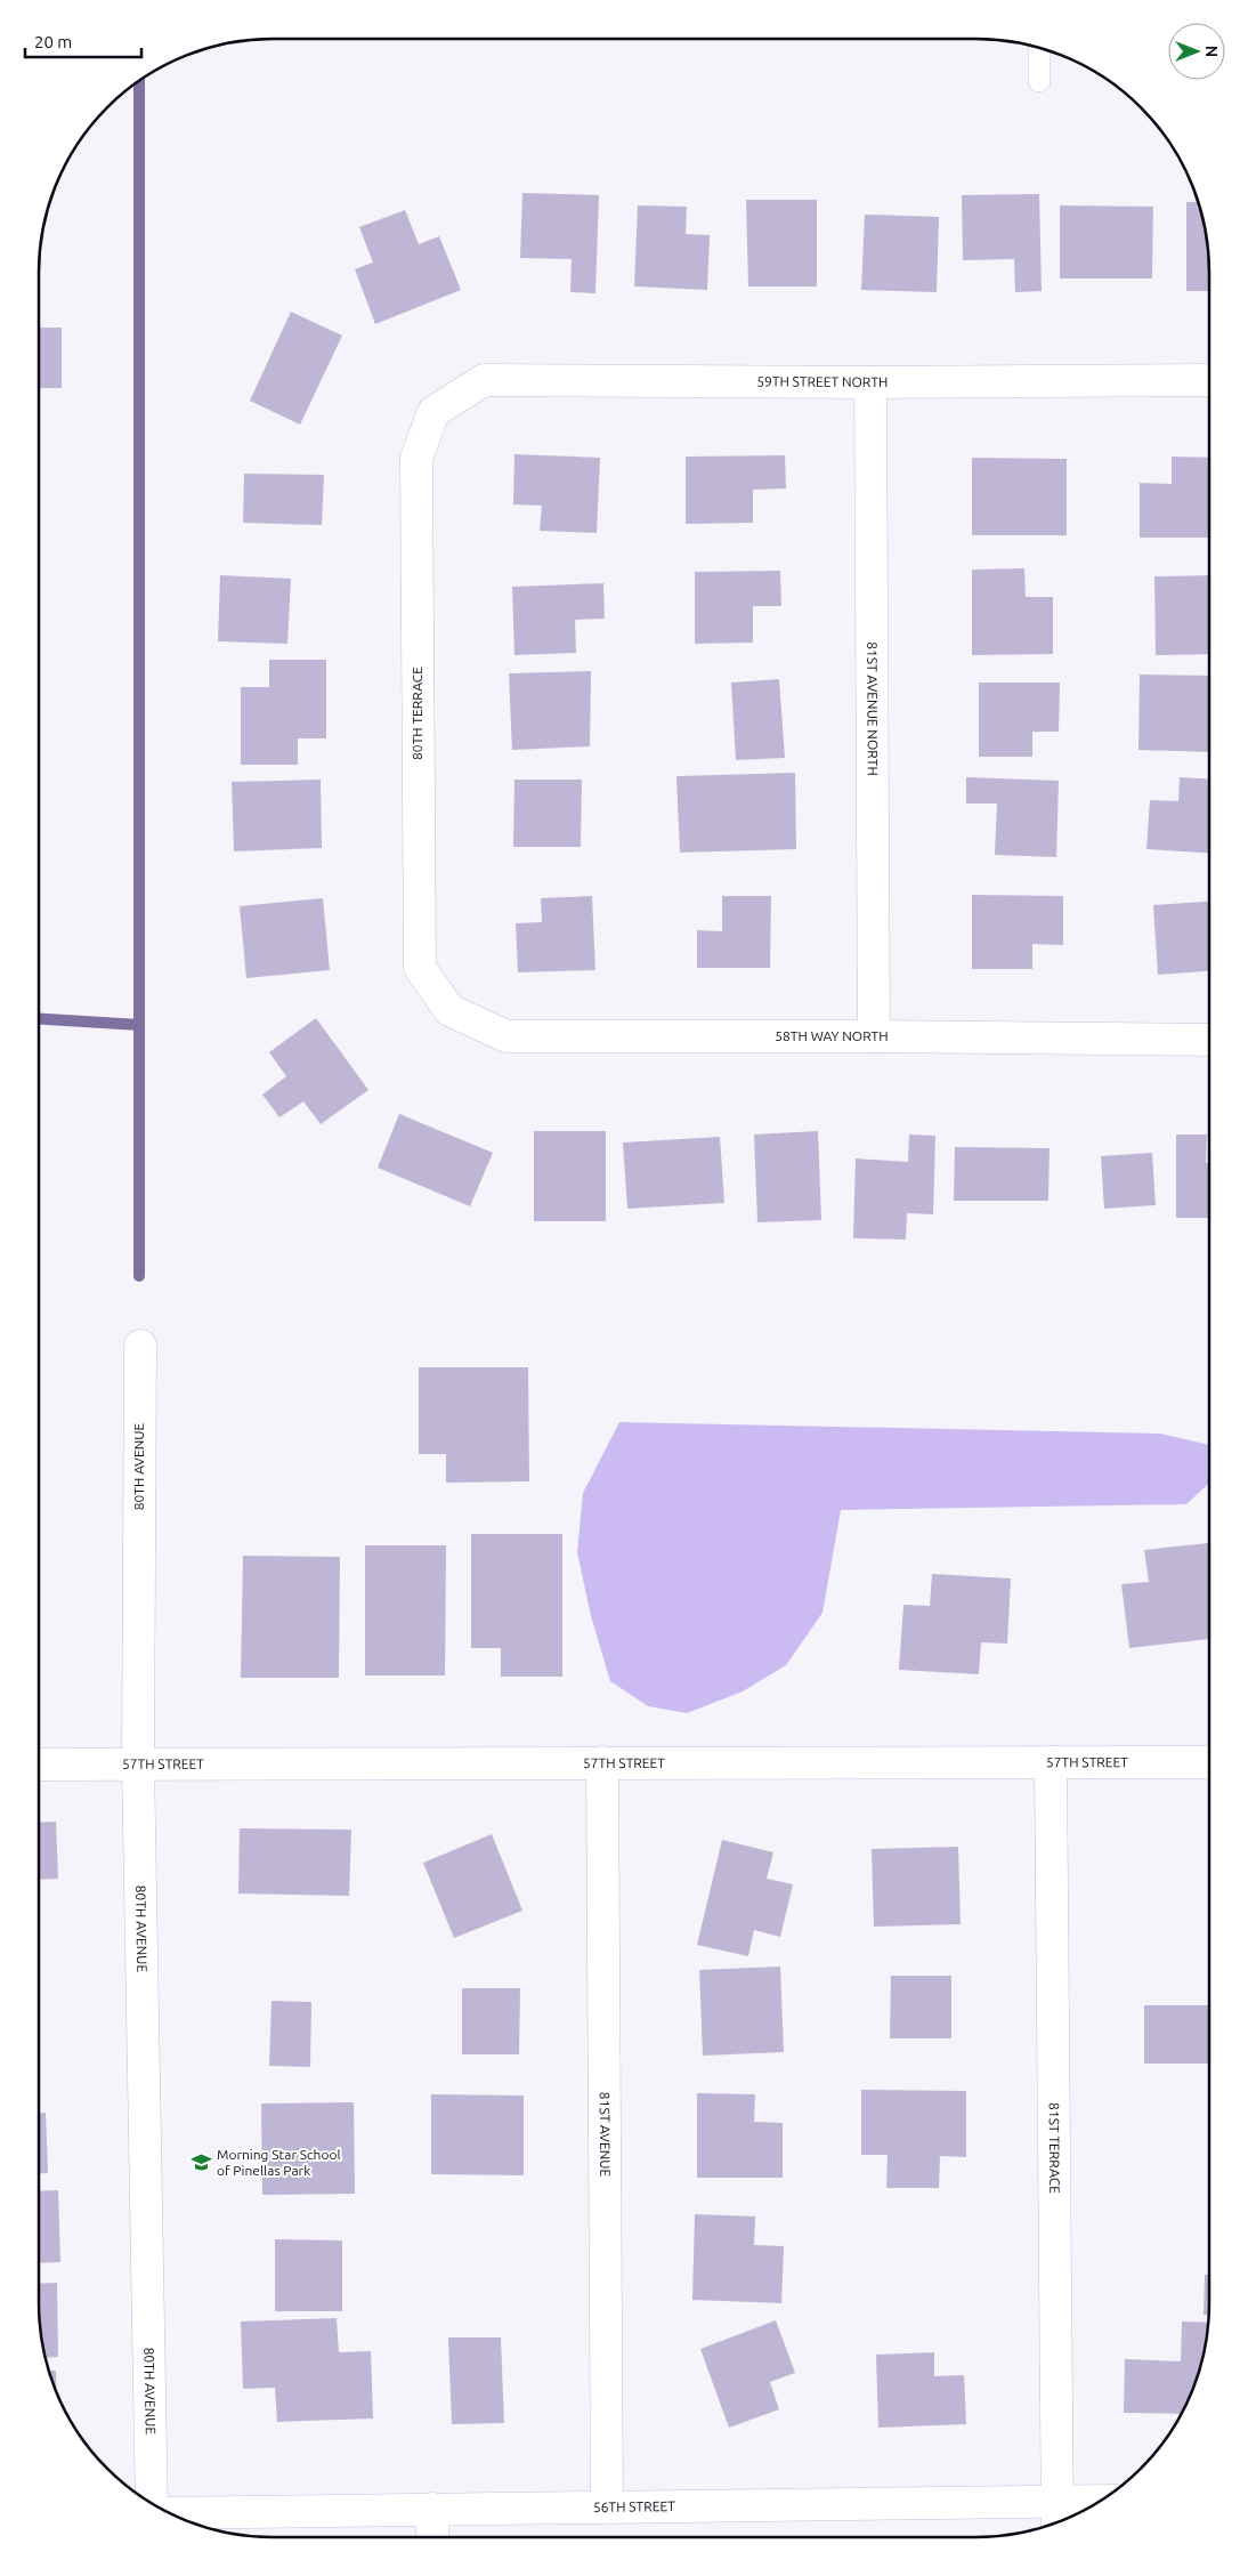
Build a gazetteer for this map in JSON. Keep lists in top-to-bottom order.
{
  "streets": {
    "street": [
      "59TH STREET NORTH",
      "81ST AVENUE NORTH",
      "80TH TERRACE",
      "58TH WAY NORTH",
      "80TH AVENUE",
      "57TH STREET",
      "81ST AVENUE",
      "81ST TERRACE",
      "56TH STREET"
    ]
  },
  "crossings": [
    ["59TH STREET NORTH", "81ST AVENUE NORTH"],
    ["59TH STREET NORTH", "80TH TERRACE"],
    ["81ST AVENUE NORTH", "58TH WAY NORTH"],
    ["80TH TERRACE", "58TH WAY NORTH"],
    ["80TH AVENUE", "57TH STREET"],
    ["57TH STREET", "81ST AVENUE"],
    ["57TH STREET", "81ST TERRACE"],
    ["81ST AVENUE", "56TH STREET"],
    ["81ST TERRACE", "56TH STREET"]
  ],
  "places": {
    "school or university": ["Morning Star School of Pinellas Park"]
  },
  "scale_bar": "20 m",
  "north": "right"
}
